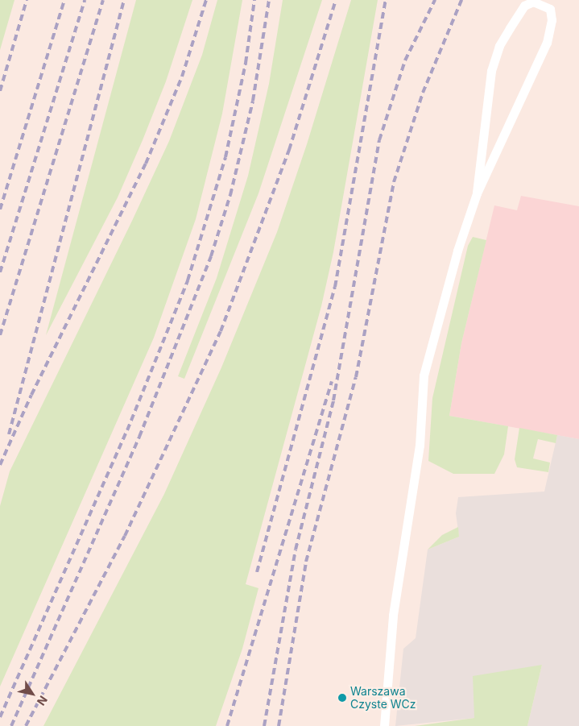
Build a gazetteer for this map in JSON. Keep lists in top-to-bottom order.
{
  "places": ["Warszawa Czyste WCz"],
  "north": "bottom right"
}
